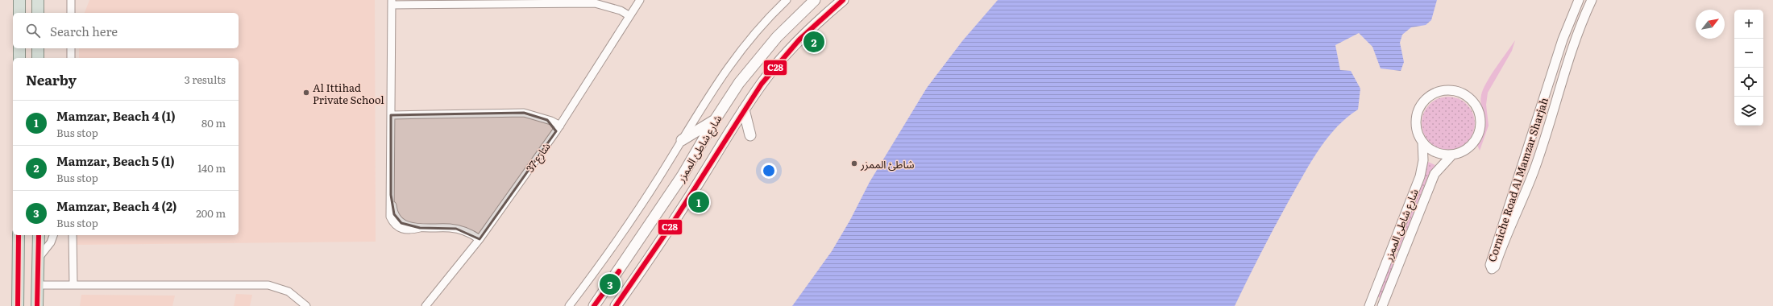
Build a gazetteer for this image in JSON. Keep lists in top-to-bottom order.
{
  "streets": {
    "main road": ["شارع شاطئ الممزر"],
    "street": ["شارع 37", "Corniche Road Al Mamzar Sharjah"]
  },
  "places": ["Al Ittihad Private School", "شاطئ الممزر"],
  "lines": ["transit line C28"],
  "north": "top right",
  "page": {
    "map_buttons": ["+", "−"],
    "search": "Search here",
    "pins": ["2", "1", "3"],
    "heading": ["Nearby", "3 results"],
    "list": [
      {
        "mark": "1",
        "name": "Mamzar, Beach 4 (1)",
        "note": "Bus stop",
        "value": "80 m"
      },
      {
        "mark": "2",
        "name": "Mamzar, Beach 5 (1)",
        "note": "Bus stop",
        "value": "140 m"
      },
      {
        "mark": "3",
        "name": "Mamzar, Beach 4 (2)",
        "note": "Bus stop",
        "value": "200 m"
      }
    ]
  }
}
